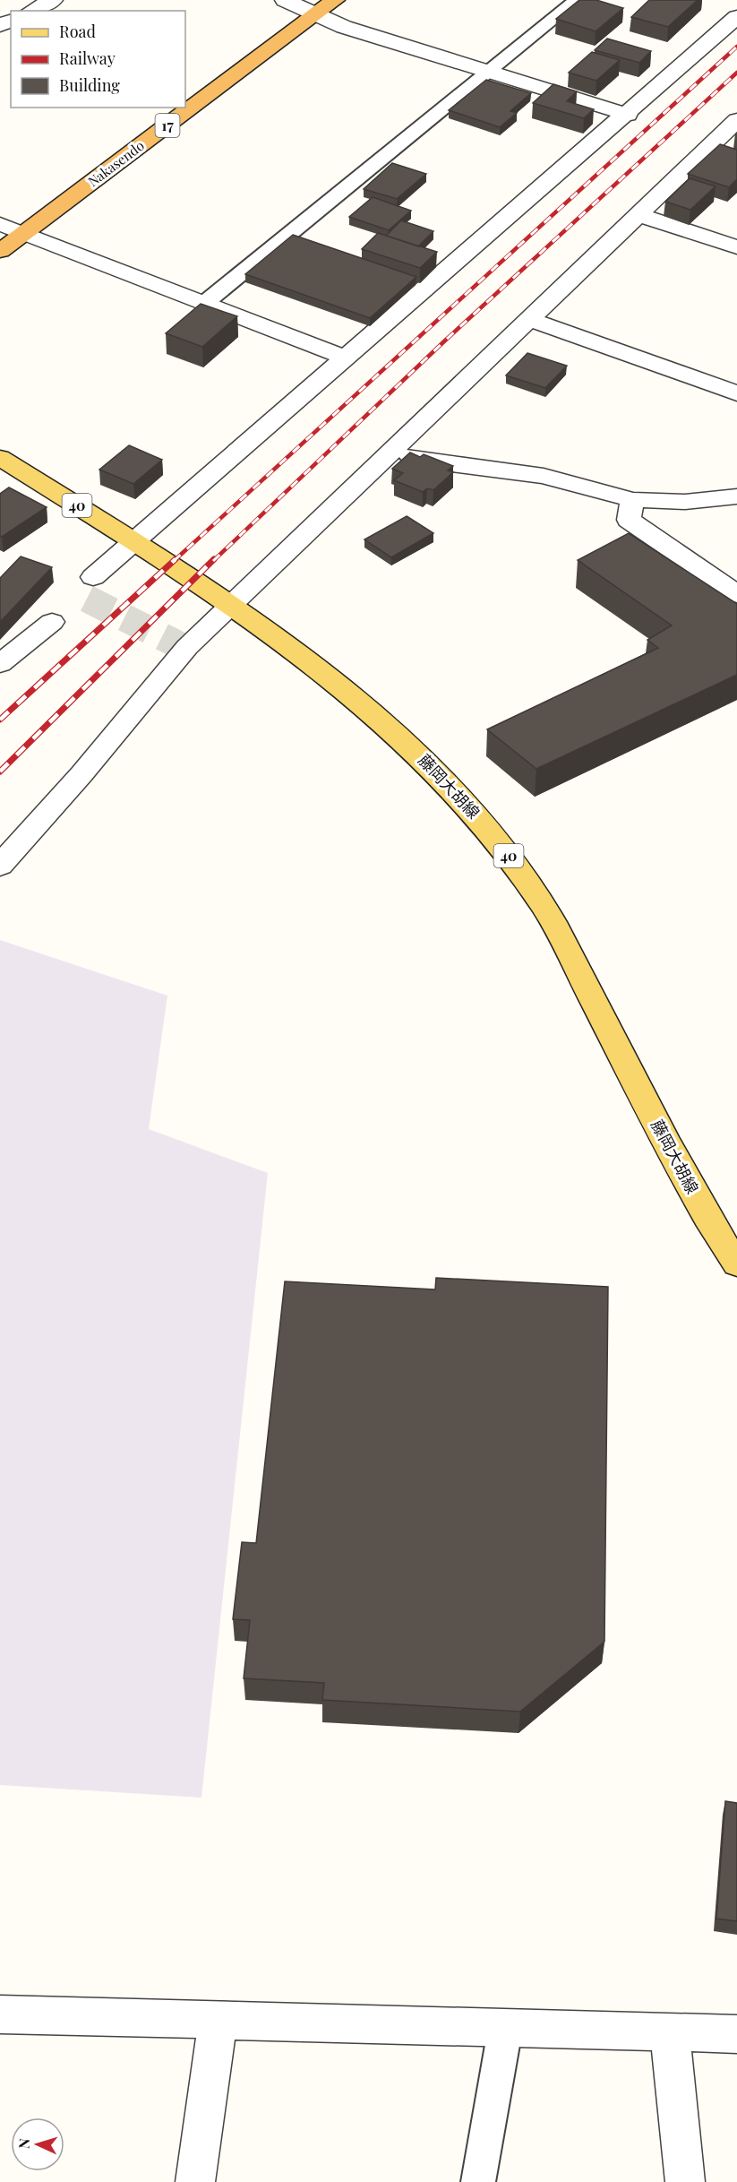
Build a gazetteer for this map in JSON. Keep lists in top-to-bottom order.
{
  "streets": {
    "highway": ["17", "Nakasendo"],
    "main road": ["40", "藤岡大胡線"]
  },
  "legend": ["Road", "Railway", "Building"],
  "north": "left"
}
